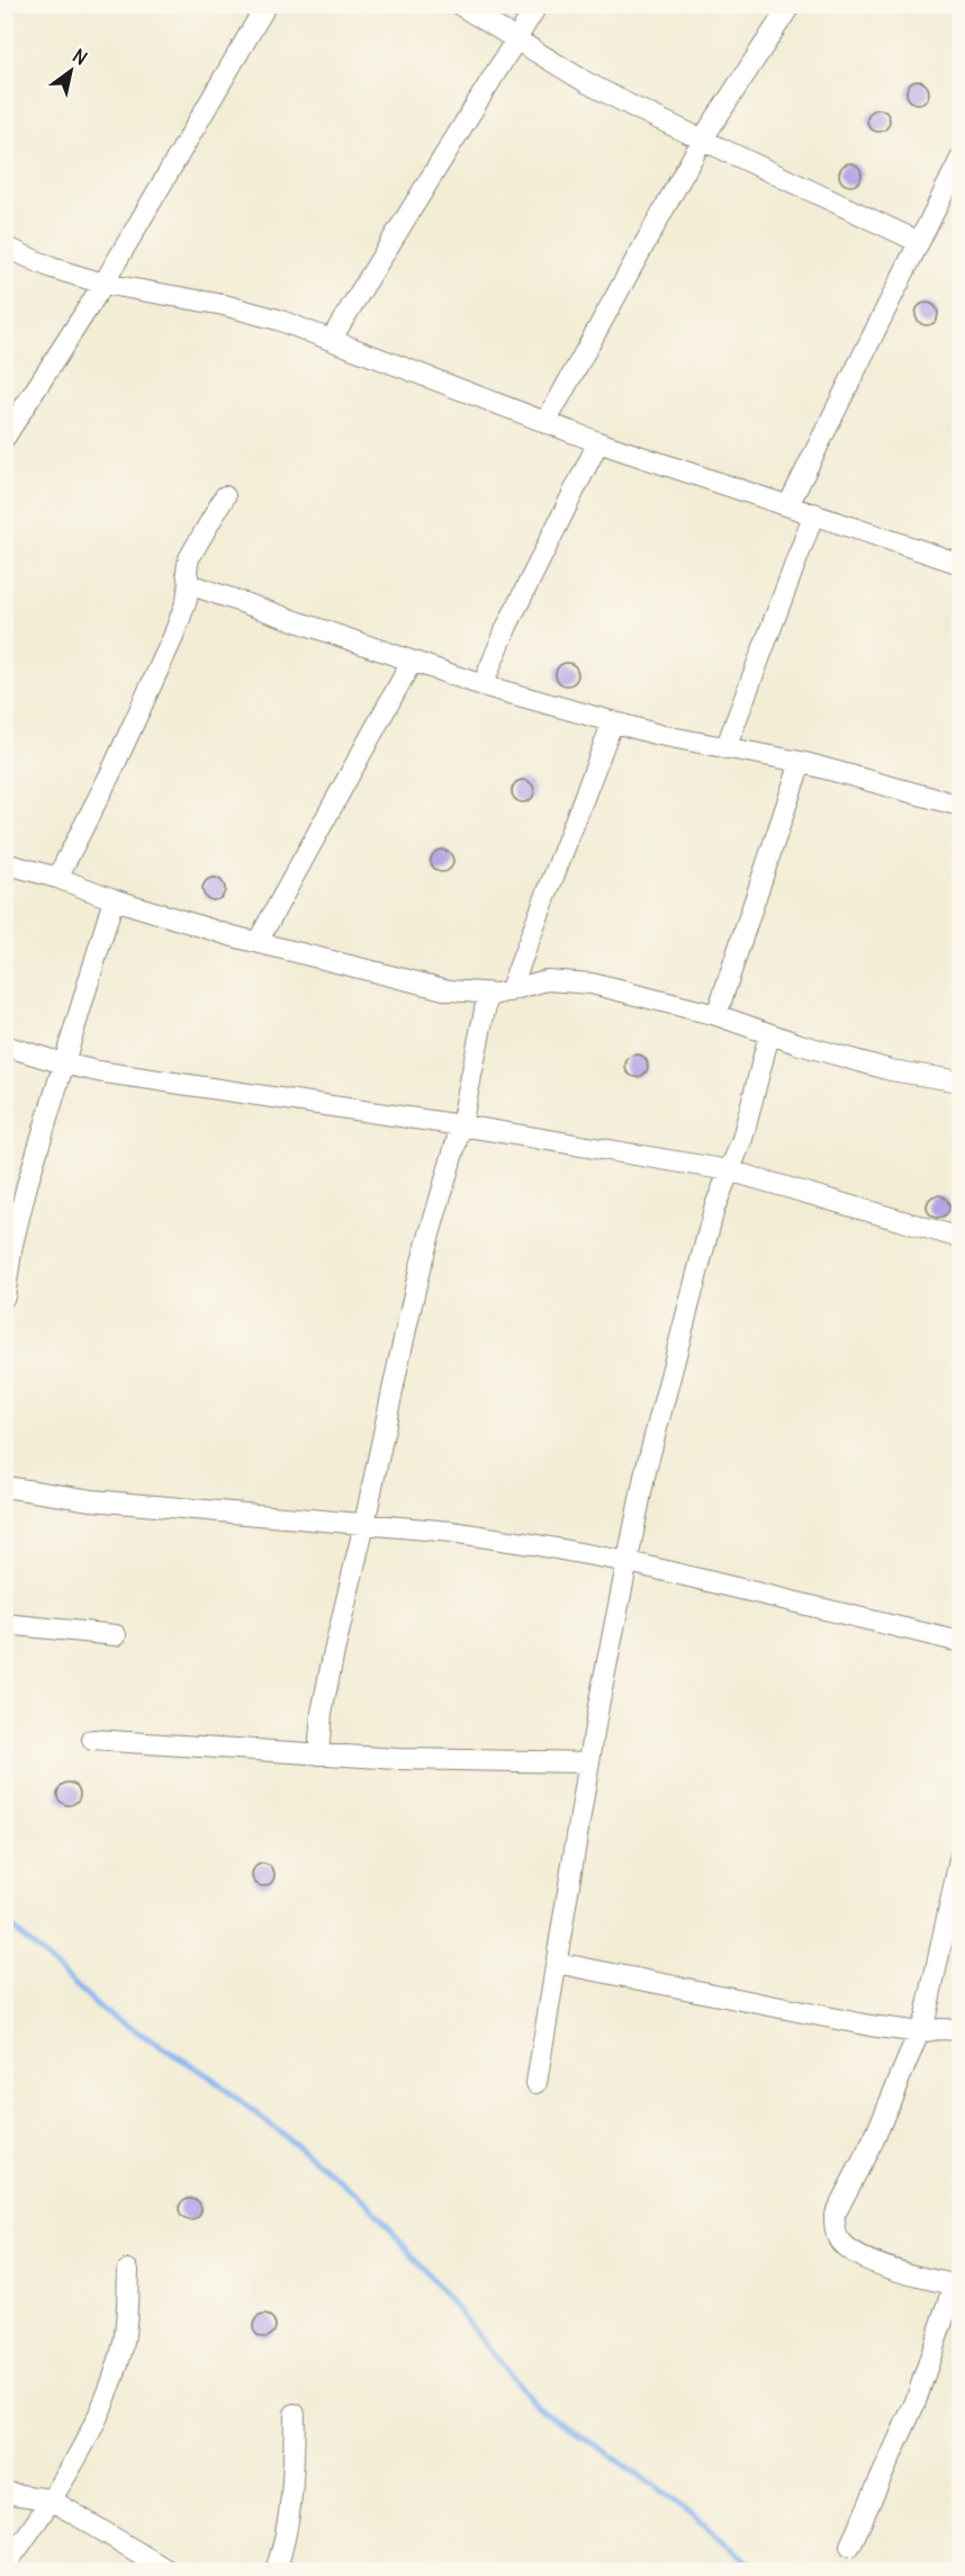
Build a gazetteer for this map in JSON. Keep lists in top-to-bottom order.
{
  "north": "top right"
}
